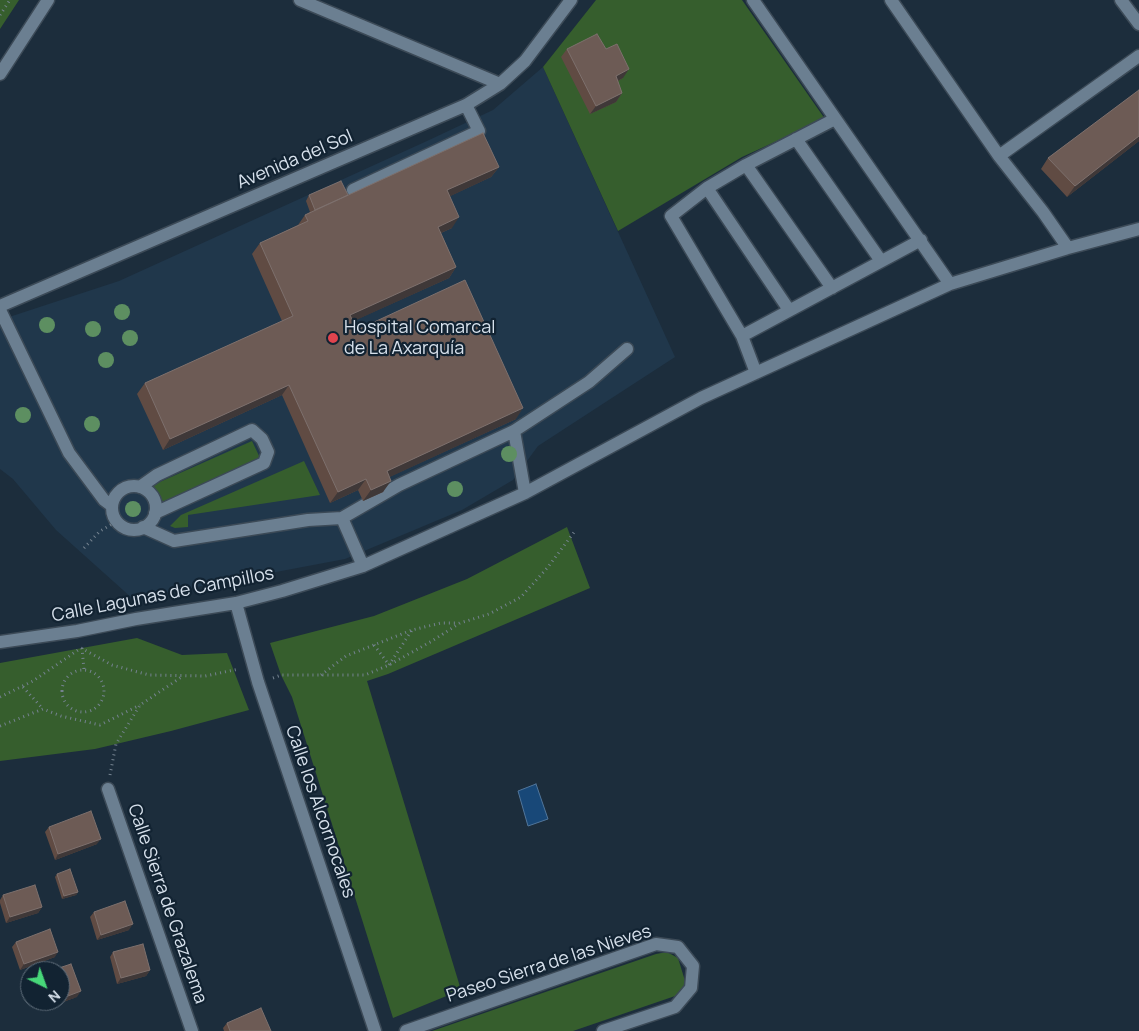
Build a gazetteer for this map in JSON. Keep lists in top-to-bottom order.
{
  "streets": {
    "street": [
      "Avenida del Sol",
      "Calle Lagunas de Campillos",
      "Calle los Alcornocales",
      "Calle Sierra de Grazalema",
      "Paseo Sierra de las Nieves"
    ]
  },
  "crossings": [
    ["Calle Lagunas de Campillos", "Calle los Alcornocales"]
  ],
  "places": ["Hospital Comarcal de La Axarquía"],
  "north": "bottom right"
}
